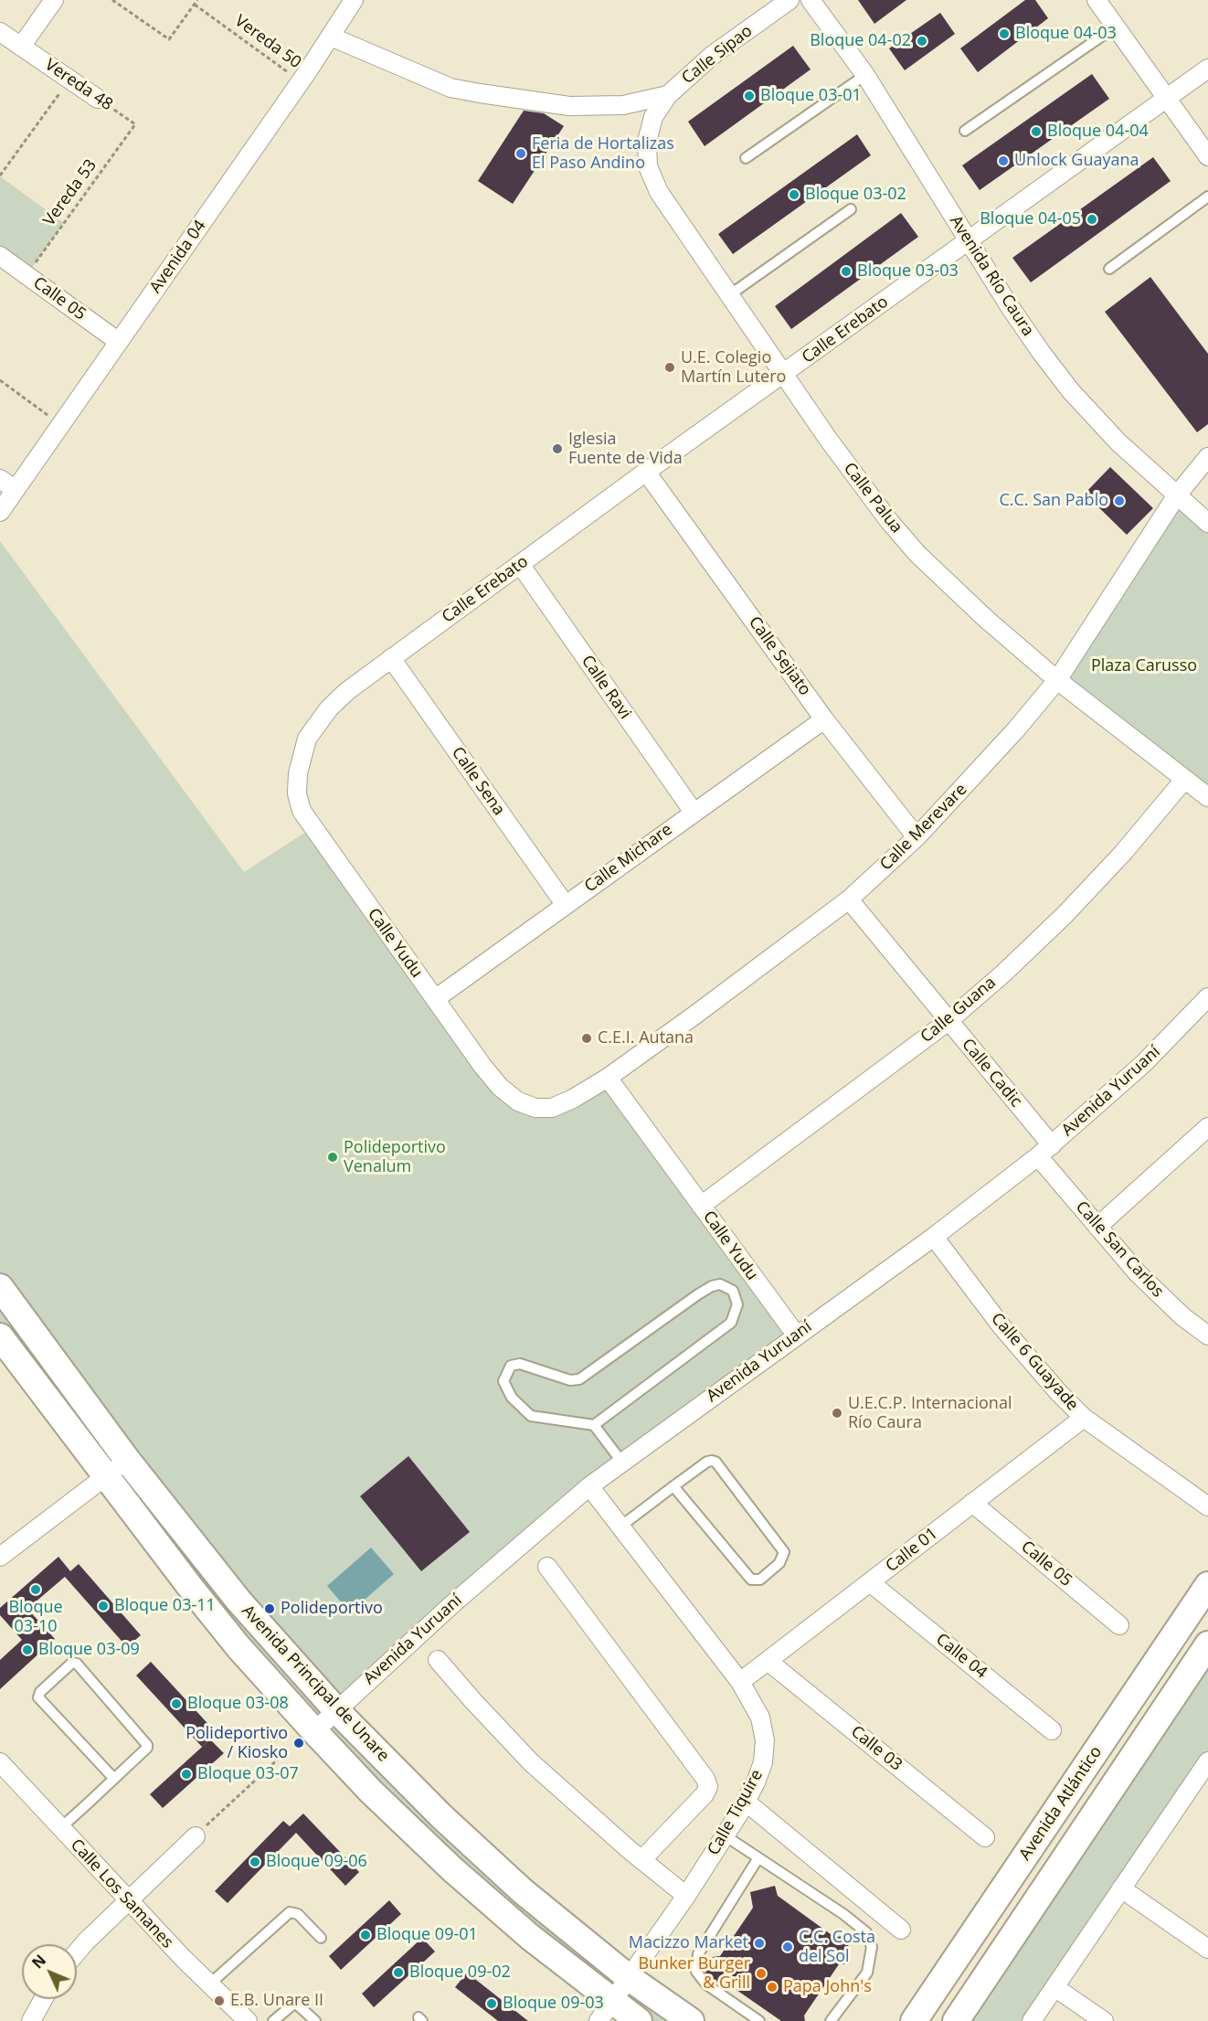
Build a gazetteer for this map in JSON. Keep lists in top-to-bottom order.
{
  "streets": {
    "street": [
      "Calle Sipao",
      "Vereda 48",
      "Avenida 04",
      "Avenida Río Caura",
      "Calle 05",
      "Calle Erebato",
      "Calle Palua",
      "Calle Sejiato",
      "Calle Ravi",
      "Calle Sena",
      "Calle Merevare",
      "Calle Michare",
      "Calle Yudu",
      "Calle Guana",
      "Calle Cadic",
      "Avenida Yuruaní",
      "Calle San Carlos",
      "Calle 6 Guayade",
      "Calle 01",
      "Calle 04",
      "Avenida Principal de Unare",
      "Calle 03",
      "Avenida Atlántico",
      "Calle Tiquire",
      "Calle Los Samanes"
    ],
    "path": ["Vereda 50", "Vereda 53"]
  },
  "crossings": [
    ["Vereda 50", "Avenida 04"],
    ["Calle Sipao", "Calle Palua"],
    ["Vereda 48", "Vereda 53"],
    ["Vereda 53", "Calle 05"],
    ["Avenida 04", "Calle 05"],
    ["Avenida Río Caura", "Calle Erebato"],
    ["Avenida Río Caura", "Calle Merevare"],
    ["Calle 05", "Calle 01"],
    ["Calle Erebato", "Calle Palua"],
    ["Calle Erebato", "Calle Sejiato"],
    ["Calle Erebato", "Calle Ravi"],
    ["Calle Erebato", "Calle Sena"],
    ["Calle Erebato", "Calle Yudu"],
    ["Calle Palua", "Calle Merevare"],
    ["Calle Palua", "Calle Guana"],
    ["Calle Sejiato", "Calle Merevare"],
    ["Calle Sejiato", "Calle Michare"],
    ["Calle Ravi", "Calle Michare"],
    ["Calle Sena", "Calle Michare"],
    ["Calle Merevare", "Calle Yudu"],
    ["Calle Merevare", "Calle Cadic"],
    ["Calle Michare", "Calle Yudu"],
    ["Calle Yudu", "Calle Guana"],
    ["Calle Yudu", "Avenida Yuruaní"],
    ["Calle Guana", "Calle Cadic"],
    ["Calle Cadic", "Avenida Yuruaní"],
    ["Calle Cadic", "Calle San Carlos"],
    ["Avenida Yuruaní", "Calle San Carlos"],
    ["Avenida Yuruaní", "Calle 6 Guayade"],
    ["Avenida Yuruaní", "Avenida Principal de Unare"],
    ["Avenida Yuruaní", "Calle Tiquire"],
    ["Calle 6 Guayade", "Calle 01"],
    ["Calle 01", "Calle 04"],
    ["Calle 01", "Calle 03"],
    ["Calle 01", "Calle Tiquire"],
    ["Avenida Principal de Unare", "Calle Tiquire"]
  ],
  "parks": ["Plaza Carusso"],
  "places": [
    "Bloque 04-03",
    "Bloque 04-02",
    "Bloque 03-01",
    "Bloque 04-04",
    "Feria de Hortalizas El Paso Andino",
    "Unlock Guayana",
    "Bloque 03-02",
    "Bloque 04-05",
    "Bloque 03-03",
    "U.E. Colegio Martín Lutero",
    "Iglesia Fuente de Vida",
    "C.C. San Pablo",
    "C.E.I. Autana",
    "Polideportivo Venalum",
    "U.E.C.P. Internacional Río Caura",
    "Bloque 03-10",
    "Bloque 03-11",
    "Polideportivo",
    "Bloque 03-09",
    "Bloque 03-08",
    "Polideportivo / Kiosko",
    "Bloque 03-07",
    "Bloque 09-06",
    "Bloque 09-01",
    "Macizzo Market",
    "C.C. Costa del Sol",
    "Bloque 09-02",
    "Bunker Burger & Grill",
    "Papa John's",
    "E.B. Unare II",
    "Bloque 09-03"
  ],
  "north": "top left"
}
